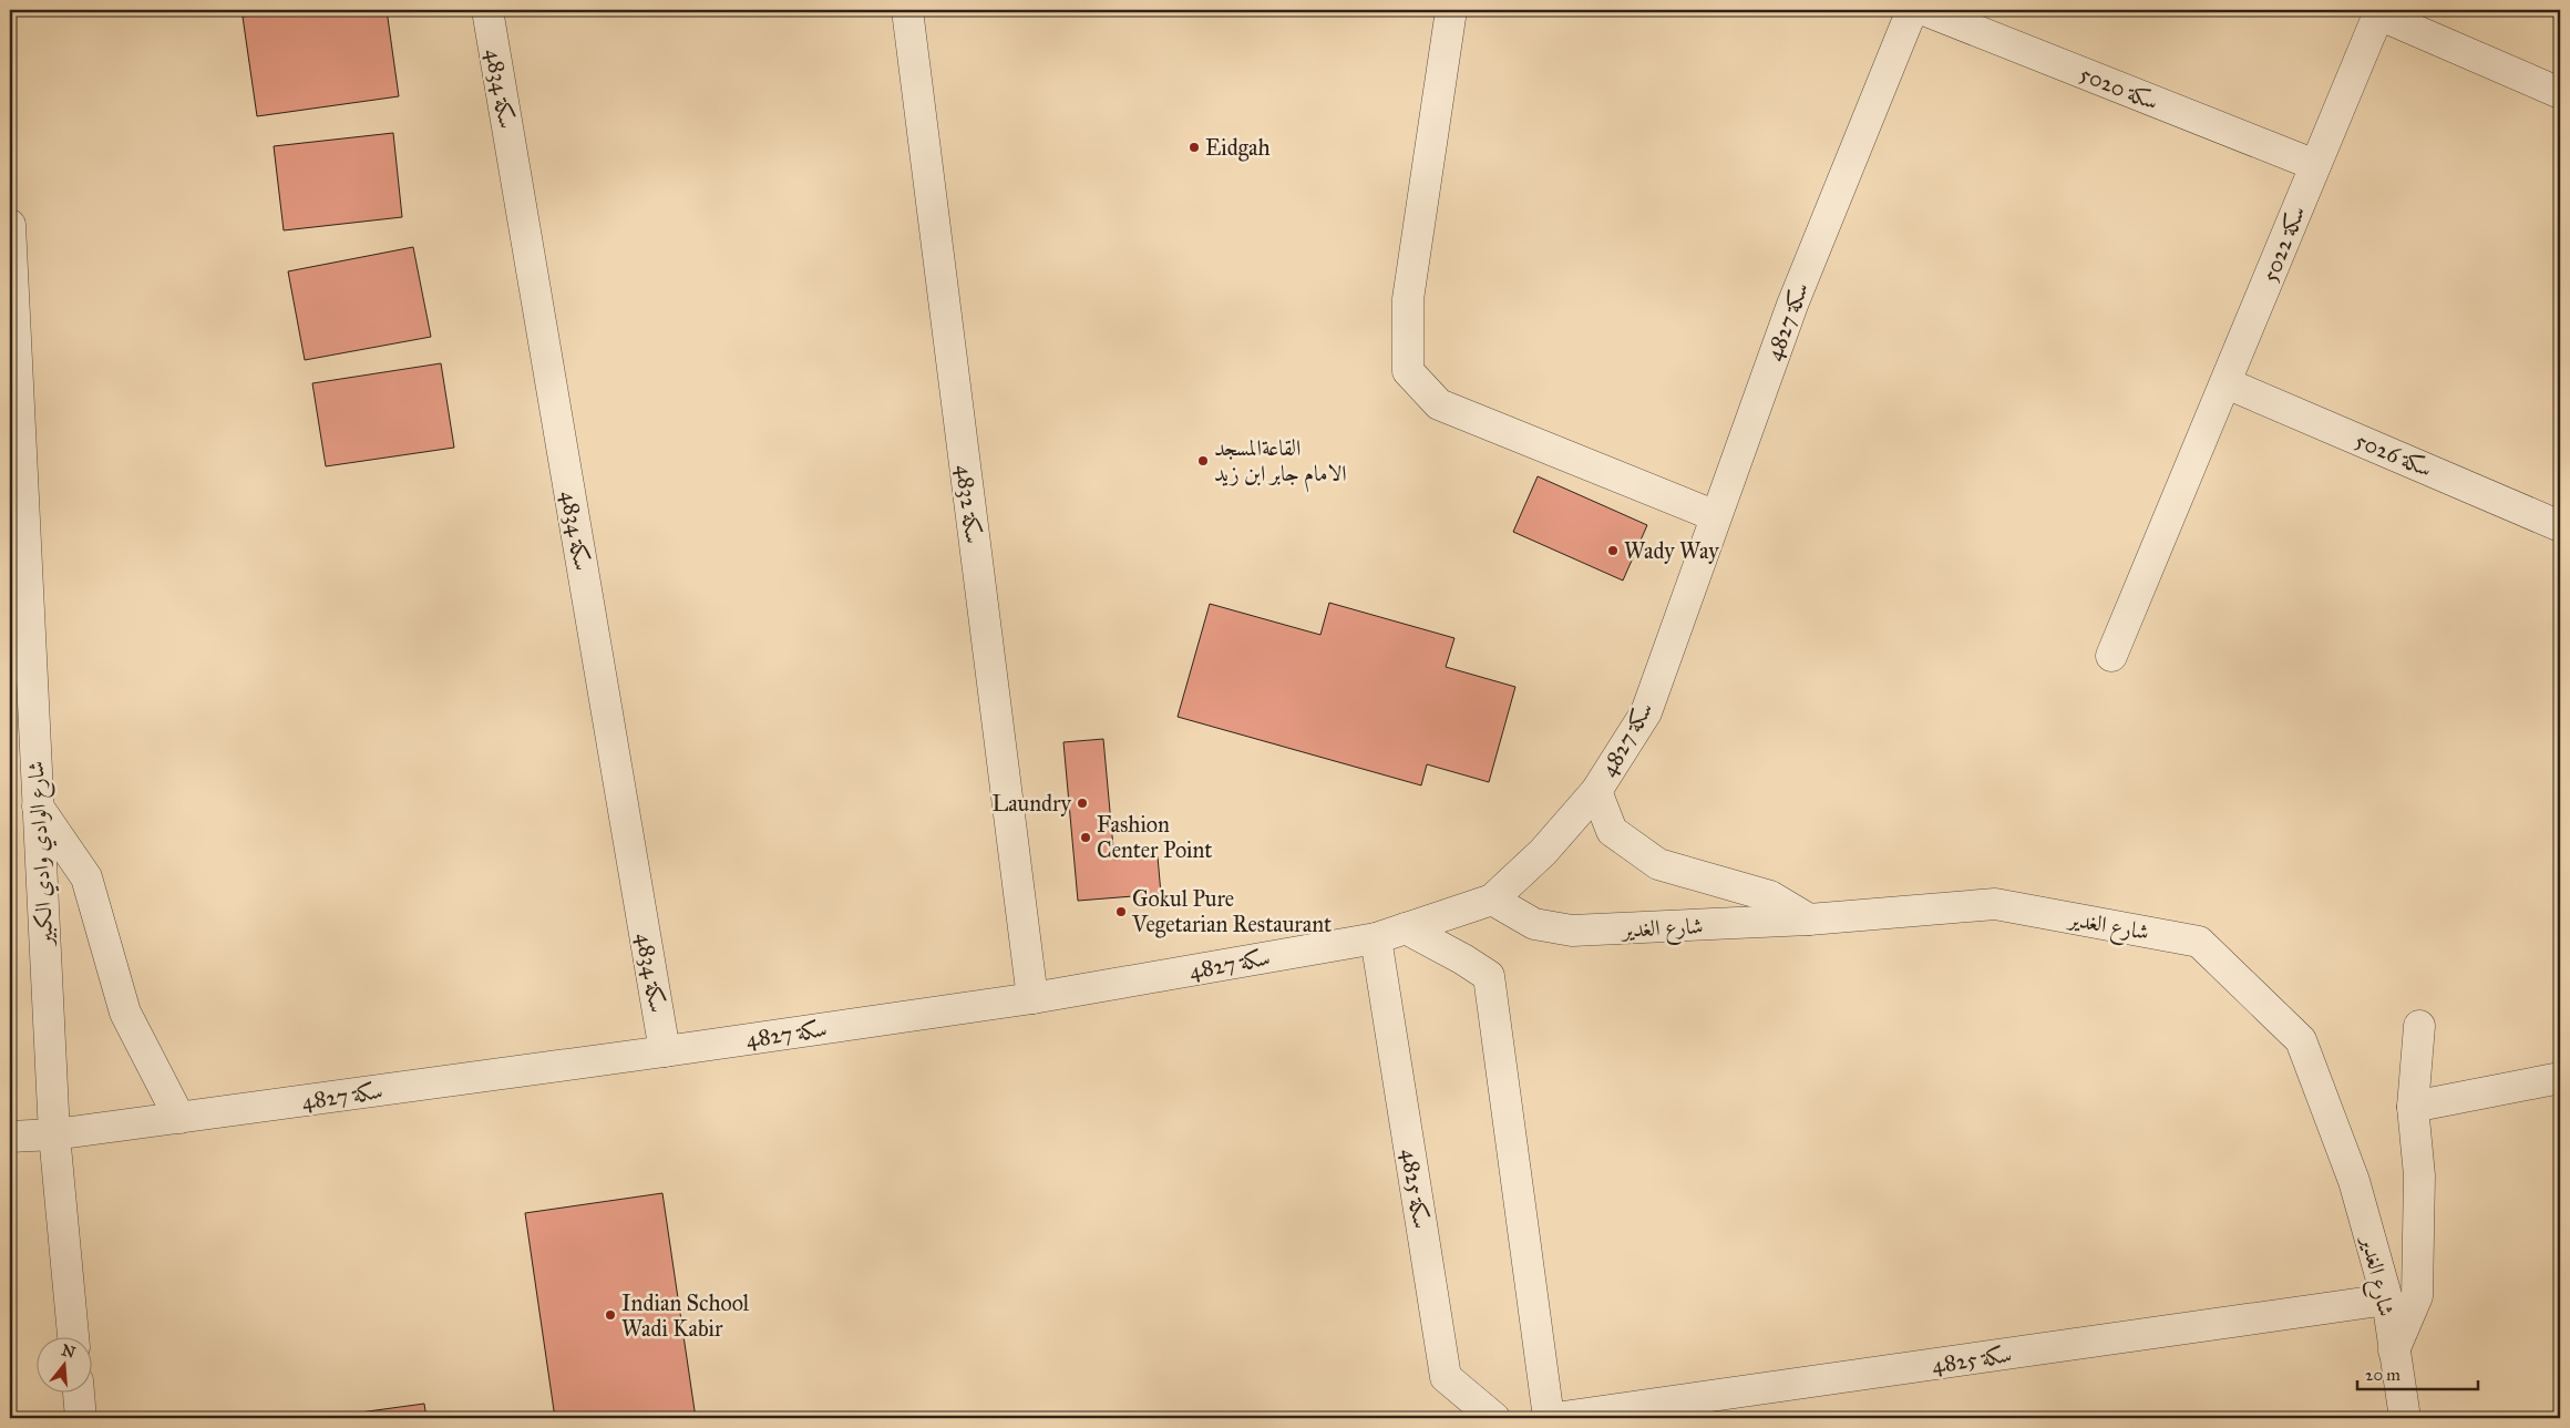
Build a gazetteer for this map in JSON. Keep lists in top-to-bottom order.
{
  "streets": {
    "street": [
      "سكة 5020",
      "سكة 4834",
      "سكة 5022",
      "سكة 4827",
      "سكة 5026",
      "سكة 4832",
      "شارع الوادي وادي الكبير",
      "شارع الغدير",
      "سكة 4825"
    ]
  },
  "crossings": [
    ["سكة 5020", "سكة 5022"],
    ["سكة 4834", "سكة 4827"],
    ["سكة 5022", "سكة 5026"],
    ["سكة 4827", "سكة 4832"],
    ["سكة 4827", "شارع الوادي وادي الكبير"],
    ["سكة 4827", "شارع الغدير"],
    ["سكة 4827", "سكة 4825"],
    ["شارع الغدير", "سكة 4825"]
  ],
  "places": [
    "Eidgah",
    "القاعةالمسجد الامام جابر ابن زيد",
    "Wady Way",
    "Laundry",
    "Fashion Center Point",
    "Gokul Pure Vegetarian Restaurant",
    "Indian School Wadi Kabir"
  ],
  "scale_bar": "20 m",
  "north": "top"
}
